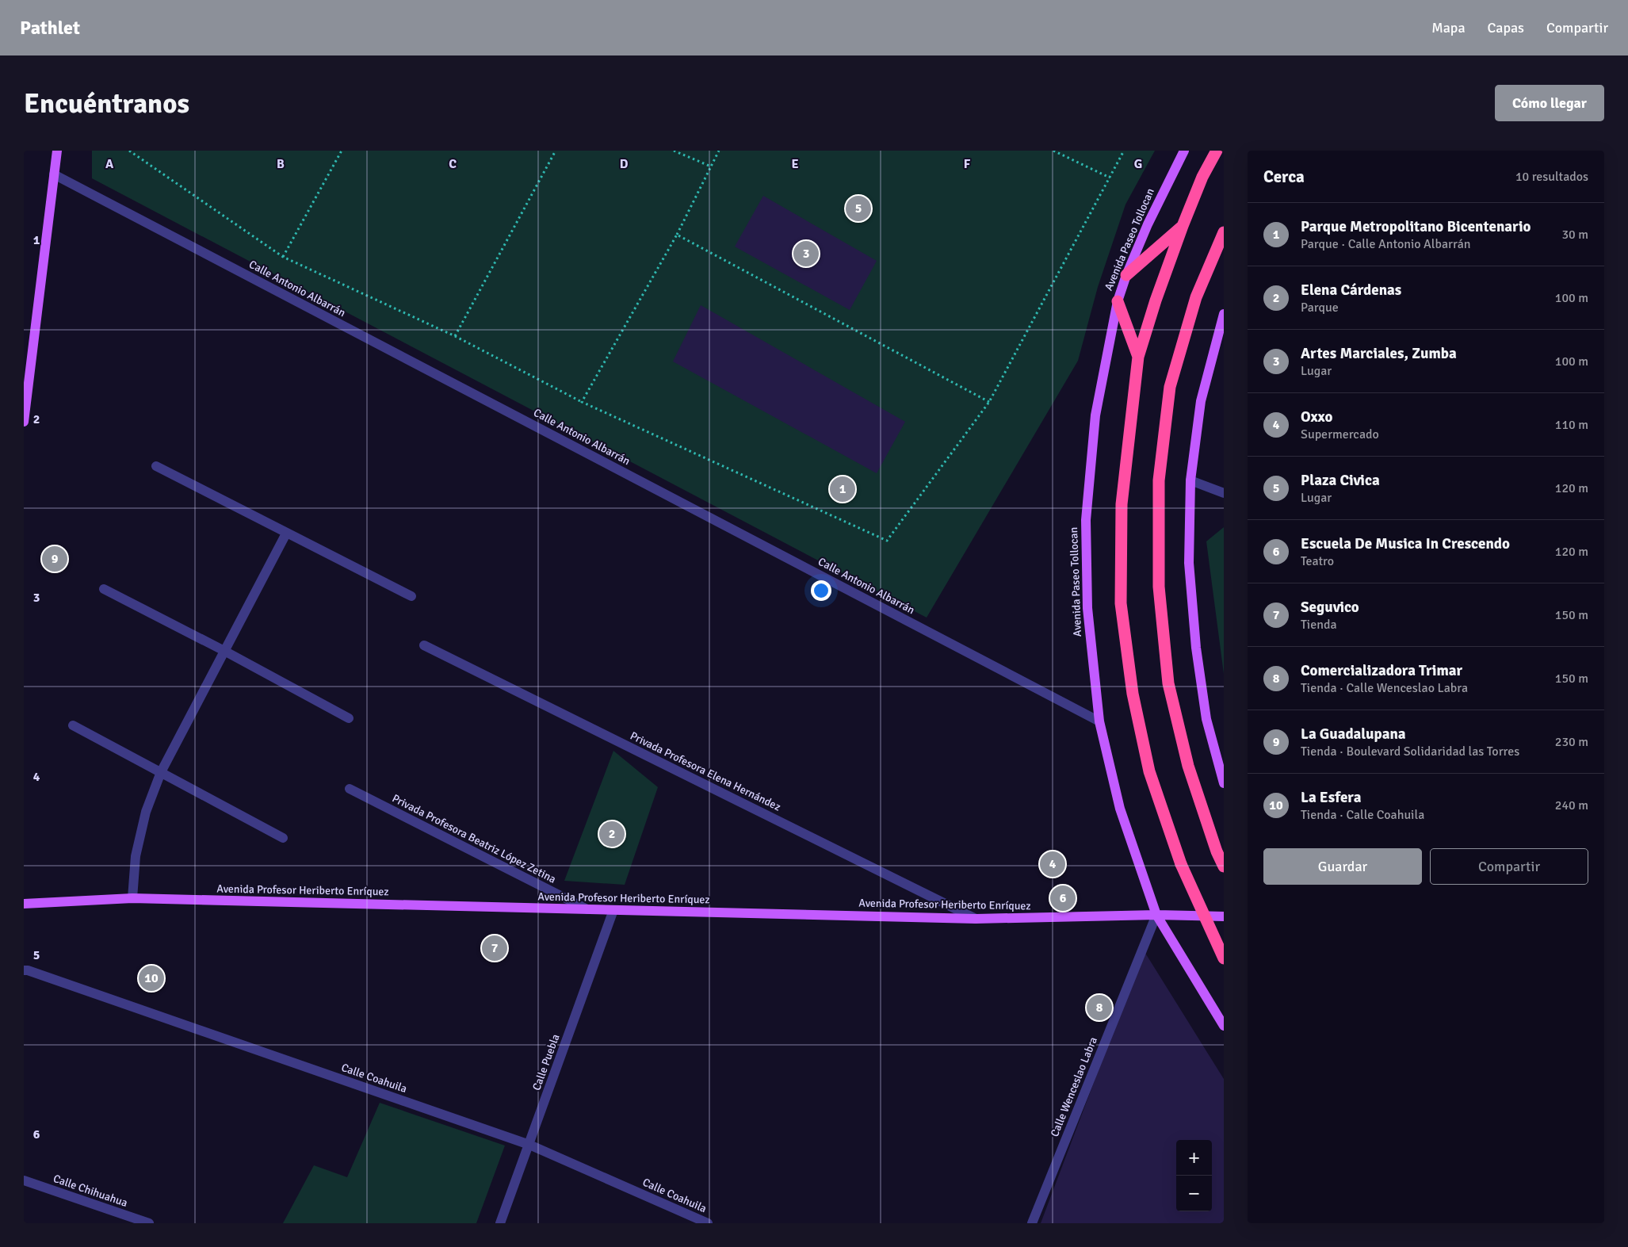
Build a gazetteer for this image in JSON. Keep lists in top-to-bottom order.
{
  "streets": {
    "main road": ["Avenida Paseo Tollocan", "Avenida Profesor Heriberto Enríquez"],
    "street": [
      "Calle Antonio Albarrán",
      "Privada Profesora Elena Hernández",
      "Privada Profesora Beatriz López Zetina",
      "Calle Puebla",
      "Calle Coahuila",
      "Calle Wenceslao Labra",
      "Calle Chihuahua"
    ]
  },
  "crossings": [
    ["Avenida Paseo Tollocan", "Calle Antonio Albarrán"],
    ["Avenida Paseo Tollocan", "Avenida Profesor Heriberto Enríquez"],
    ["Avenida Paseo Tollocan", "Calle Wenceslao Labra"],
    ["Privada Profesora Elena Hernández", "Avenida Profesor Heriberto Enríquez"],
    ["Privada Profesora Beatriz López Zetina", "Avenida Profesor Heriberto Enríquez"],
    ["Avenida Profesor Heriberto Enríquez", "Calle Puebla"],
    ["Avenida Profesor Heriberto Enríquez", "Calle Wenceslao Labra"],
    ["Calle Puebla", "Calle Coahuila"]
  ],
  "page": {
    "header": "Pathlet",
    "nav": ["Mapa", "Capas", "Compartir"],
    "buttons": [
      "Cómo llegar",
      ["Guardar", "Compartir"]
    ],
    "title": "Encuéntranos",
    "heading": ["Cerca", "10 resultados"],
    "pins": [
      "5",
      "3",
      "1",
      "9",
      "2",
      "4",
      "6",
      "7",
      "10",
      "8"
    ],
    "list": [
      {
        "mark": "1",
        "name": "Parque Metropolitano Bicentenario",
        "note": "Parque · Calle Antonio Albarrán",
        "value": "30 m"
      },
      {
        "mark": "2",
        "name": "Elena Cárdenas",
        "note": "Parque",
        "value": "100 m"
      },
      {
        "mark": "3",
        "name": "Artes Marciales, Zumba",
        "note": "Lugar",
        "value": "100 m"
      },
      {
        "mark": "4",
        "name": "Oxxo",
        "note": "Supermercado",
        "value": "110 m"
      },
      {
        "mark": "5",
        "name": "Plaza Civica",
        "note": "Lugar",
        "value": "120 m"
      },
      {
        "mark": "6",
        "name": "Escuela De Musica In Crescendo",
        "note": "Teatro",
        "value": "120 m"
      },
      {
        "mark": "7",
        "name": "Seguvico",
        "note": "Tienda",
        "value": "150 m"
      },
      {
        "mark": "8",
        "name": "Comercializadora Trimar",
        "note": "Tienda · Calle Wenceslao Labra",
        "value": "150 m"
      },
      {
        "mark": "9",
        "name": "La Guadalupana",
        "note": "Tienda · Boulevard Solidaridad las Torres",
        "value": "230 m"
      },
      {
        "mark": "10",
        "name": "La Esfera",
        "note": "Tienda · Calle Coahuila",
        "value": "240 m"
      }
    ],
    "map_buttons": ["+", "−"]
  },
  "grid": {
    "columns": [
      "A",
      "B",
      "C",
      "D",
      "E",
      "F",
      "G"
    ],
    "rows": [
      "1",
      "2",
      "3",
      "4",
      "5",
      "6"
    ]
  }
}
